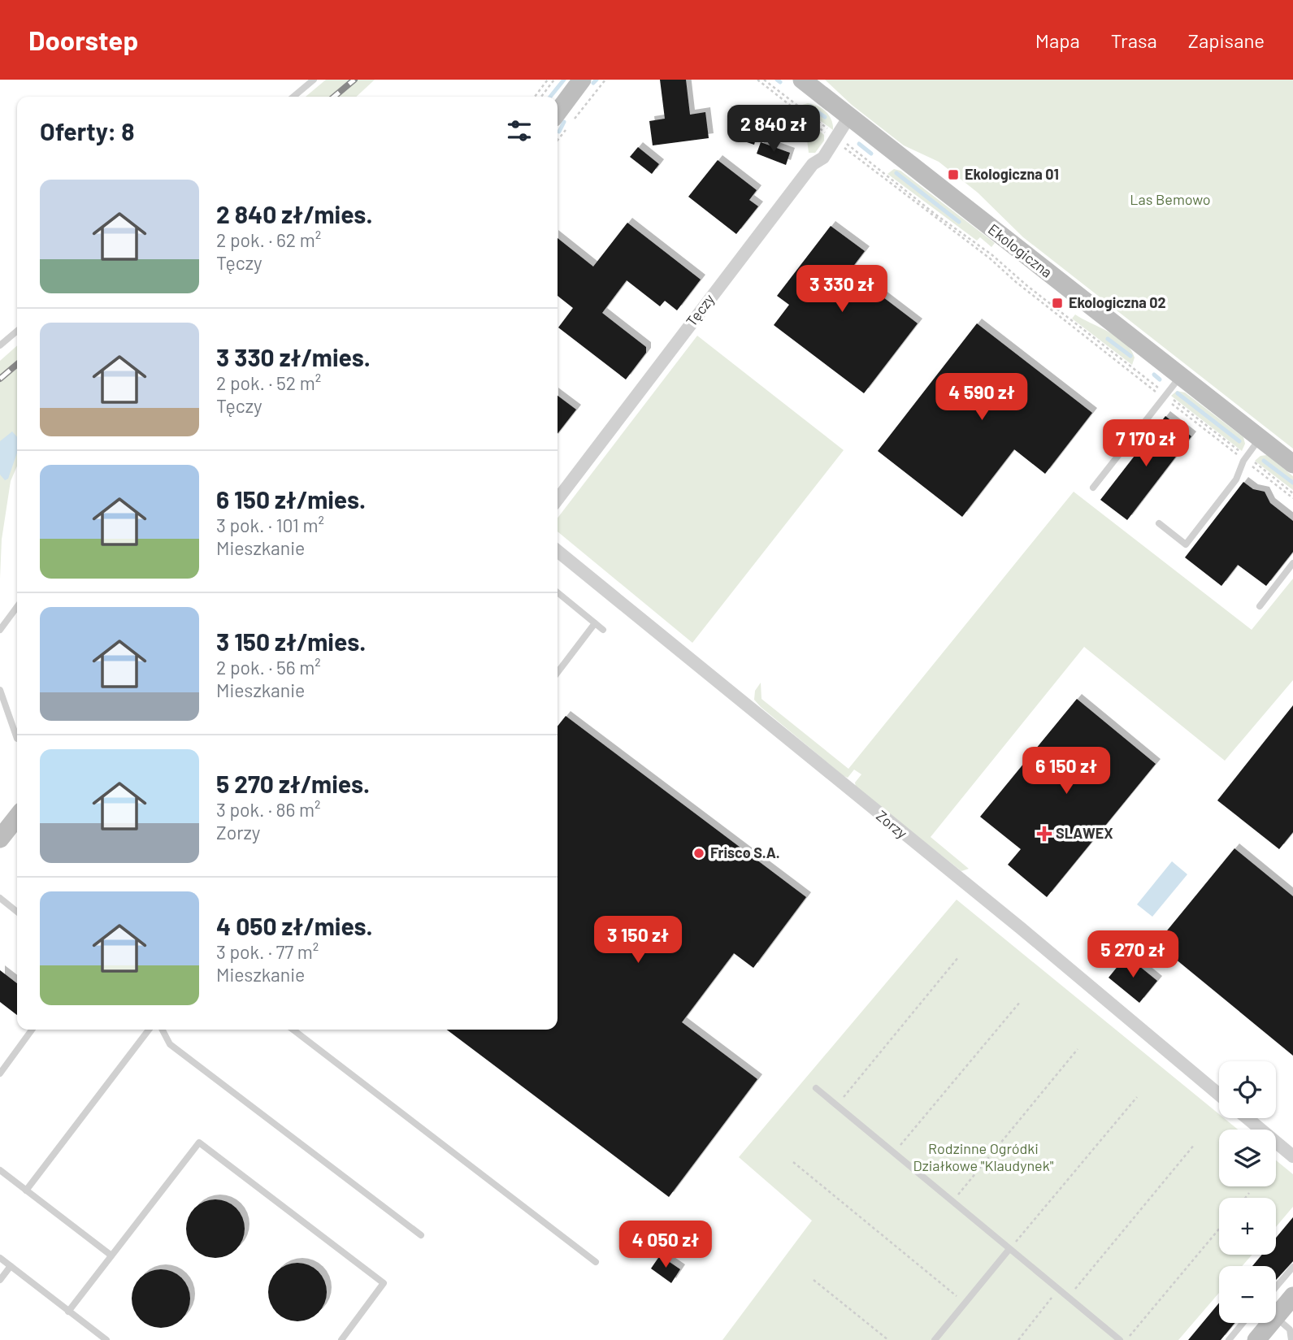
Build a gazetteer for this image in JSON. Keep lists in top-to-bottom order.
{
  "streets": {
    "street": ["Ekologiczna", "Tęczy", "Zorzy"]
  },
  "crossings": [
    ["Ekologiczna", "Tęczy"]
  ],
  "parks": ["Las Bemowo", "Rodzinne Ogródki Działkowe \"Klaudynek\""],
  "places": {
    "transit": ["Ekologiczna 01", "Ekologiczna 02"],
    "health": ["SLAWEX"],
    "other": ["Frisco S.A."]
  },
  "page": {
    "header": "Doorstep",
    "nav": ["Mapa", "Trasa", "Zapisane"],
    "heading": "Oferty: 8",
    "price": [
      "2 840 zł",
      "3 330 zł",
      "4 590 zł",
      "7 170 zł",
      "6 150 zł",
      "3 150 zł",
      "5 270 zł",
      "4 050 zł"
    ],
    "list": [
      {
        "name": "2 840 zł/mies.",
        "note": "2 pok. · 62 m² · Tęczy"
      },
      {
        "name": "3 330 zł/mies.",
        "note": "2 pok. · 52 m² · Tęczy"
      },
      {
        "name": "6 150 zł/mies.",
        "note": "3 pok. · 101 m² · Mieszkanie"
      },
      {
        "name": "3 150 zł/mies.",
        "note": "2 pok. · 56 m² · Mieszkanie"
      },
      {
        "name": "5 270 zł/mies.",
        "note": "3 pok. · 86 m² · Zorzy"
      },
      {
        "name": "4 050 zł/mies.",
        "note": "3 pok. · 77 m² · Mieszkanie"
      }
    ],
    "map_buttons": ["+", "−"]
  }
}
